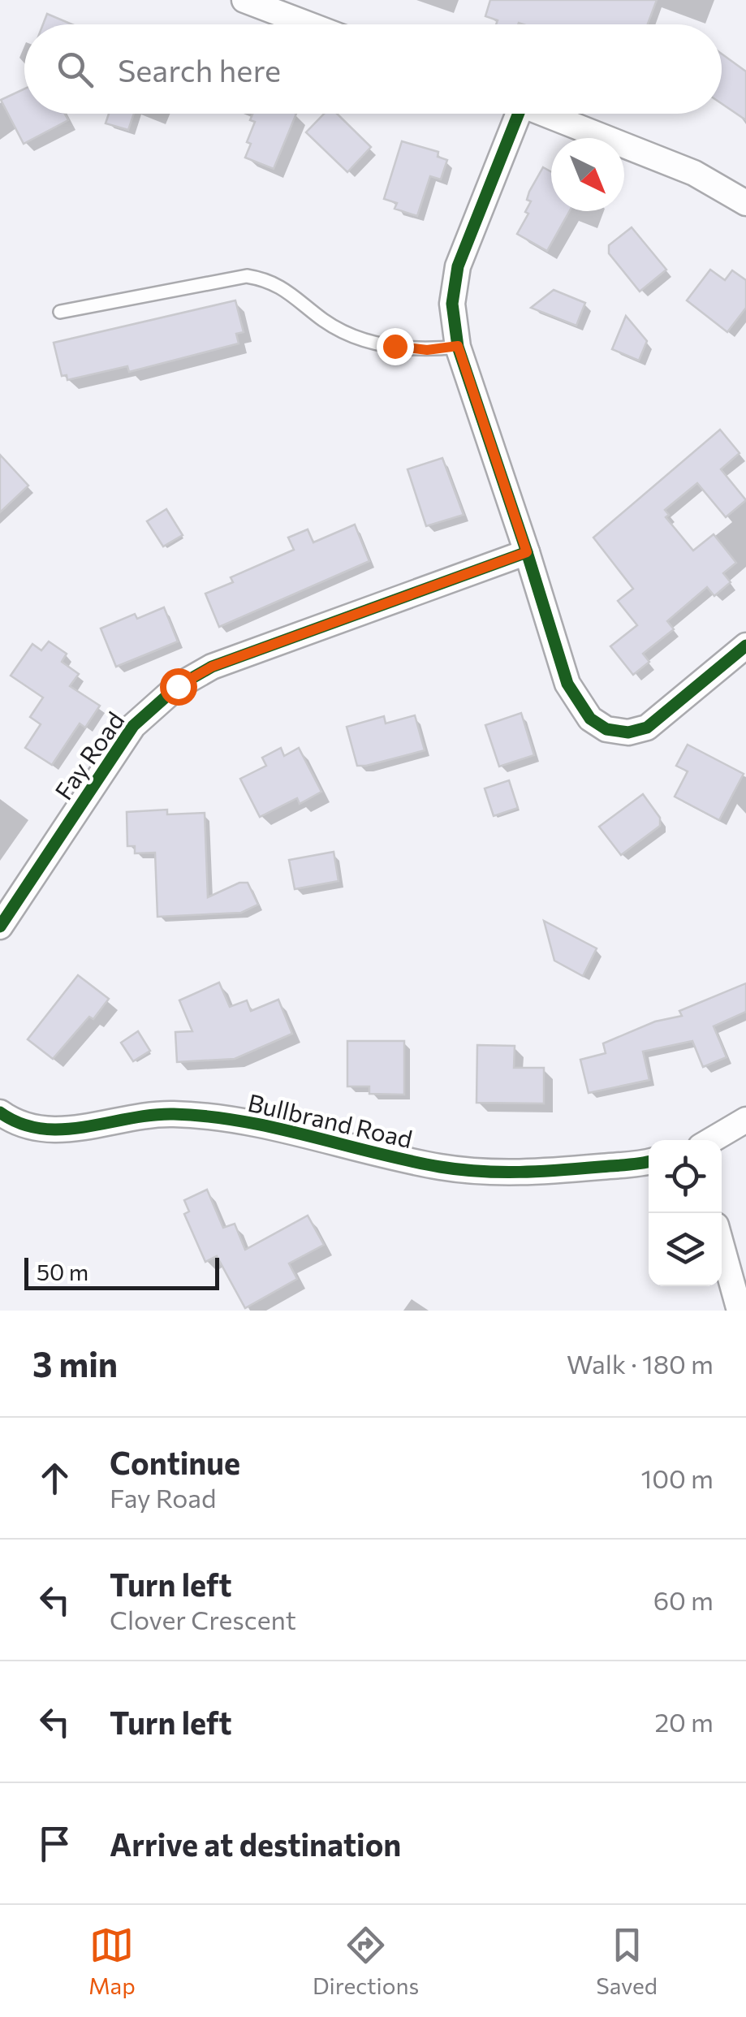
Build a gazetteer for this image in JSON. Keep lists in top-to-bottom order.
{
  "streets": {
    "street": ["Fay Road", "Bullbrand Road"]
  },
  "scale_bar": "50 m",
  "north": "bottom right",
  "page": {
    "search": "Search here",
    "scale": "50 m",
    "heading": ["3 min", "Walk · 180 m"],
    "list": [
      ["Continue", "Fay Road", "100 m"],
      ["Turn left", "Clover Crescent", "60 m"],
      ["Turn left", "20 m"],
      "Arrive at destination"
    ],
    "nav": ["Map", "Directions", "Saved"]
  }
}
